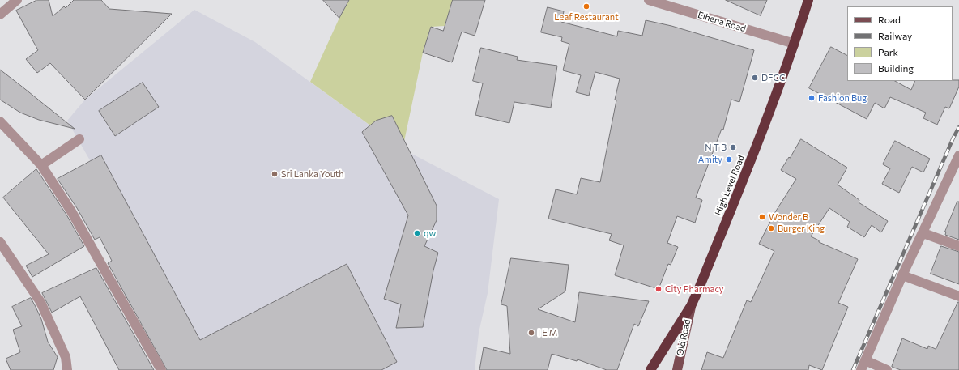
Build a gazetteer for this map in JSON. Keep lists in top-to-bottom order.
{
  "streets": {
    "highway": ["High Level Road"],
    "main road": ["Old Road"],
    "street": ["Elhena Road"]
  },
  "crossings": [
    ["Elhena Road", "High Level Road"],
    ["High Level Road", "Old Road"]
  ],
  "places": [
    "Leaf Restaurant",
    "DFCC",
    "Fashion Bug",
    "N T B",
    "Amity",
    "Sri Lanka Youth",
    "Wonder B",
    "Burger King",
    "qw",
    "City Pharmacy",
    "I E M"
  ],
  "legend": [
    "Road",
    "Railway",
    "Park",
    "Building"
  ]
}
